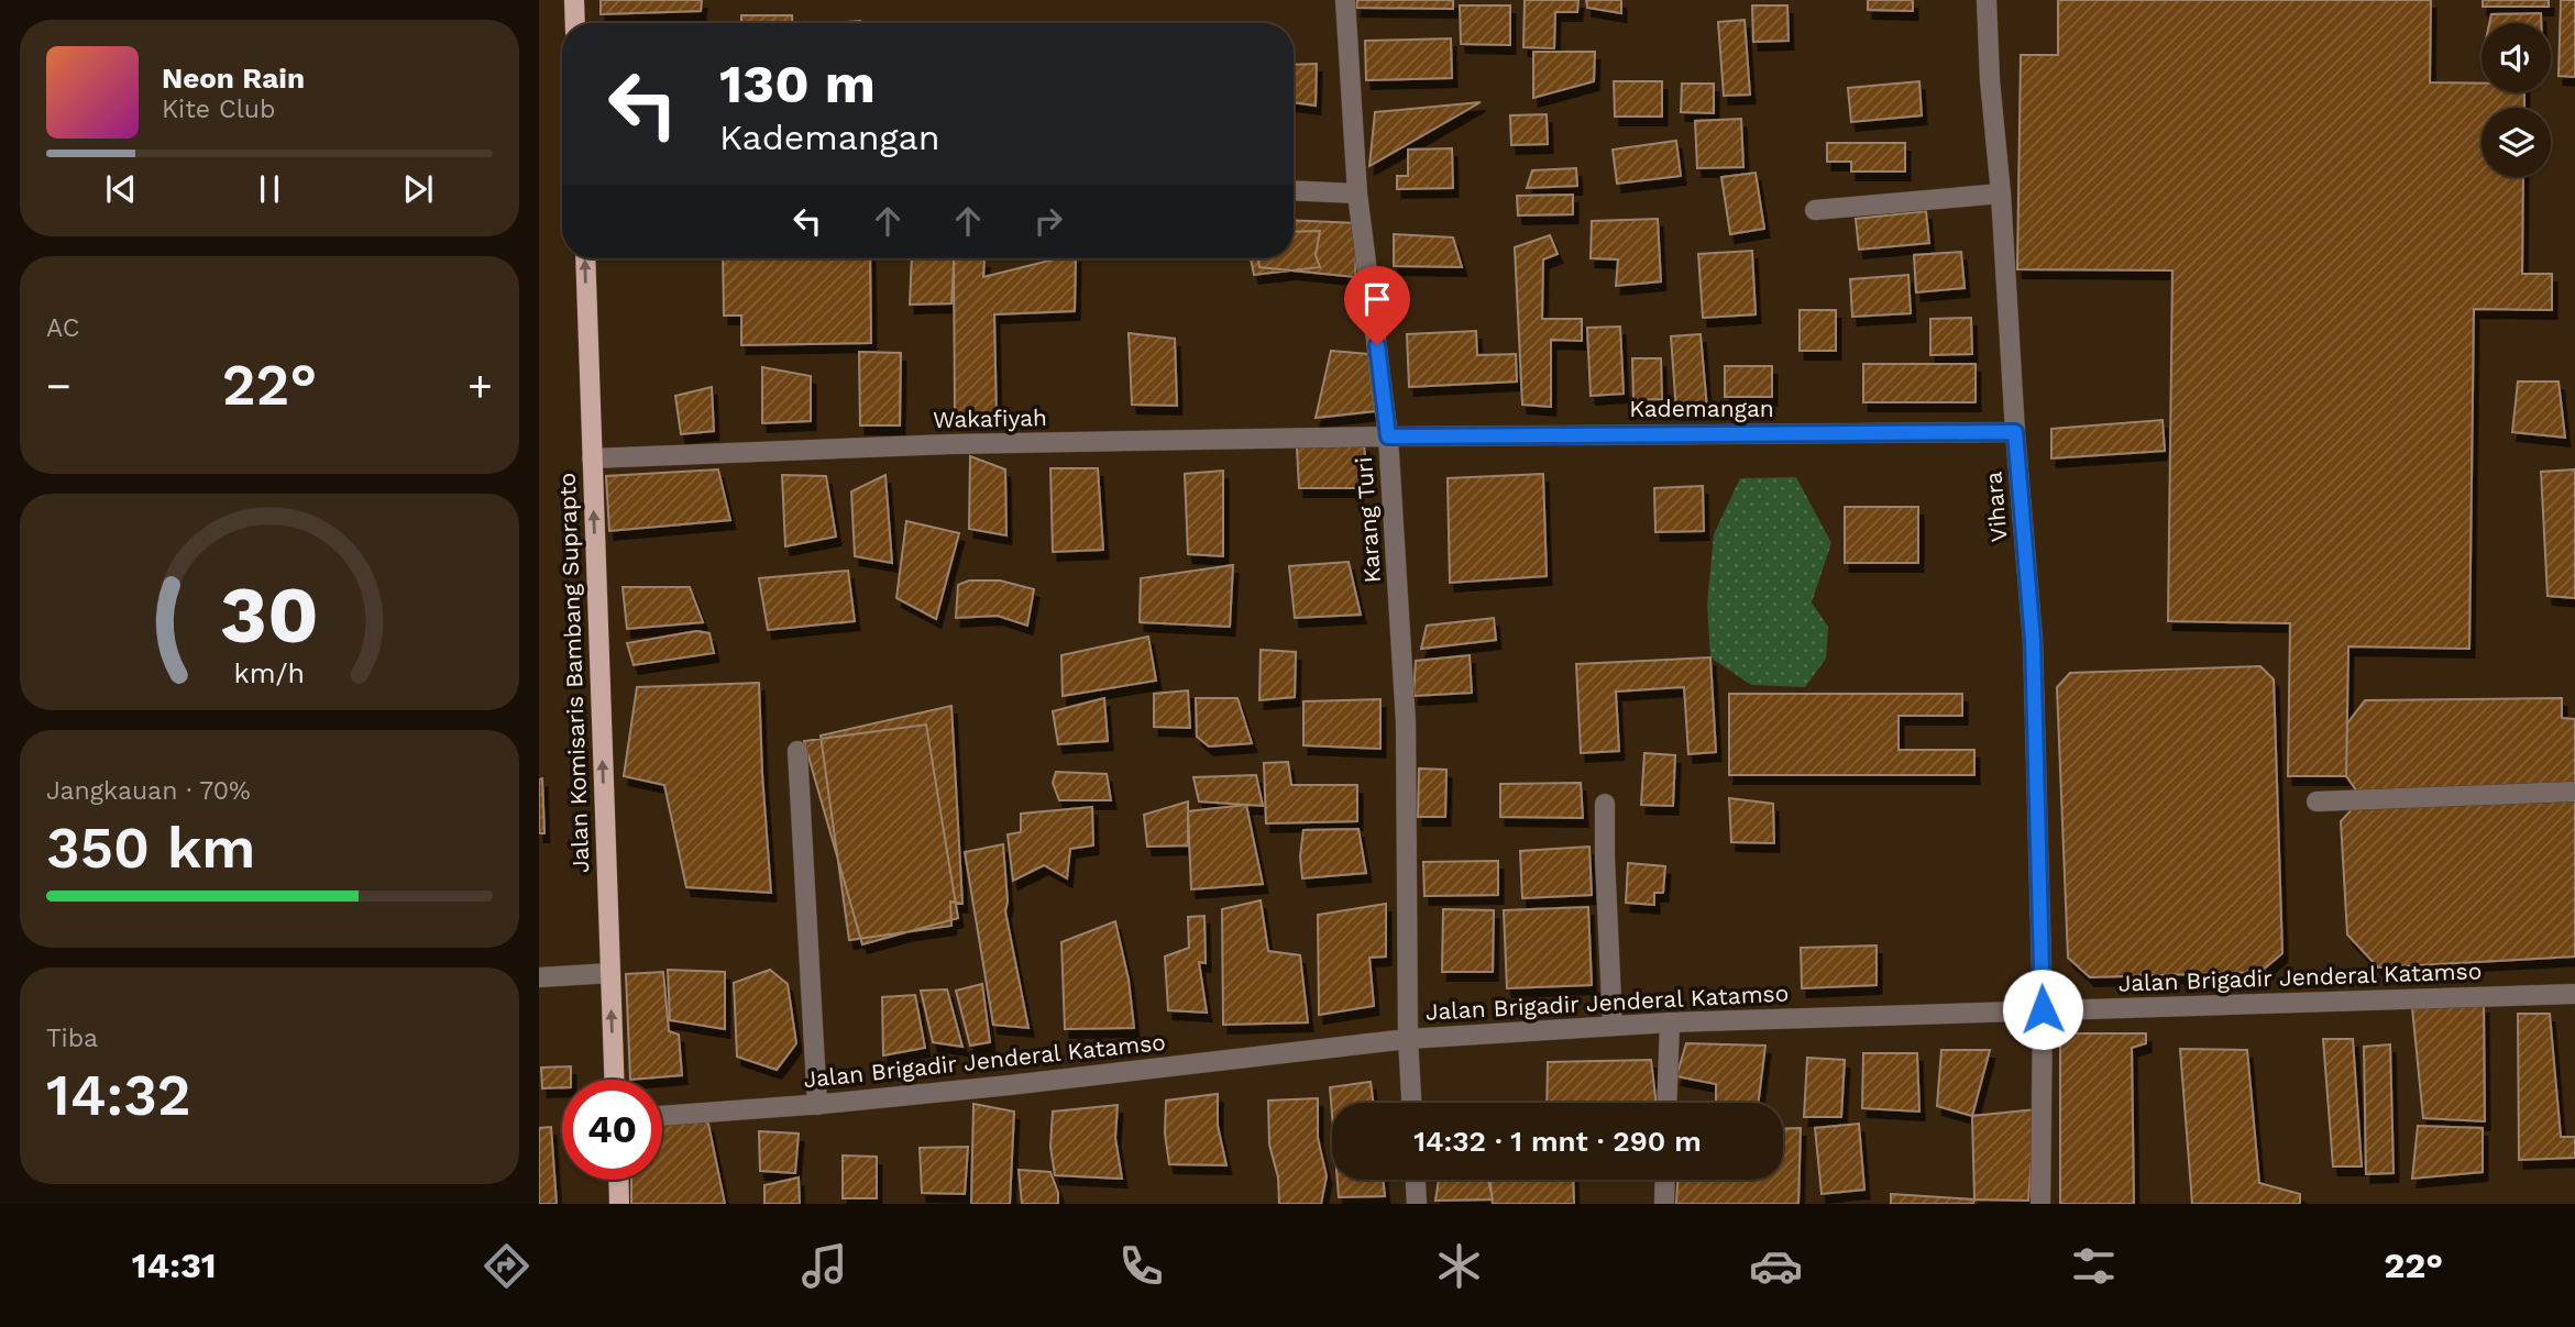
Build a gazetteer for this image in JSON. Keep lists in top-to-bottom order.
{
  "streets": {
    "main road": ["Jalan Komisaris Bambang Suprapto"],
    "street": [
      "Kademangan",
      "Wakafiyah",
      "Vihara",
      "Karang Turi",
      "Jalan Brigadir Jenderal Katamso"
    ]
  },
  "crossings": [
    ["Kademangan", "Wakafiyah"],
    ["Kademangan", "Vihara"],
    ["Kademangan", "Karang Turi"],
    ["Wakafiyah", "Karang Turi"],
    ["Wakafiyah", "Jalan Komisaris Bambang Suprapto"],
    ["Vihara", "Jalan Brigadir Jenderal Katamso"],
    ["Karang Turi", "Jalan Brigadir Jenderal Katamso"]
  ],
  "one_way": ["Jalan Komisaris Bambang Suprapto"],
  "page": {
    "turn": ["130 m", "Kademangan"],
    "song": ["Neon Rain", "Kite Club"],
    "tile": [
      "AC",
      ["Jangkauan · 70%", "350 km"],
      ["Tiba", "14:32"]
    ],
    "heat": ["−", "22°", "+"],
    "limit": "40",
    "trip": "14:32 · 1 mnt · 290 m",
    "tabs": ["14:31", "22°"],
    "gauge": ["30", "km/h"]
  }
}
